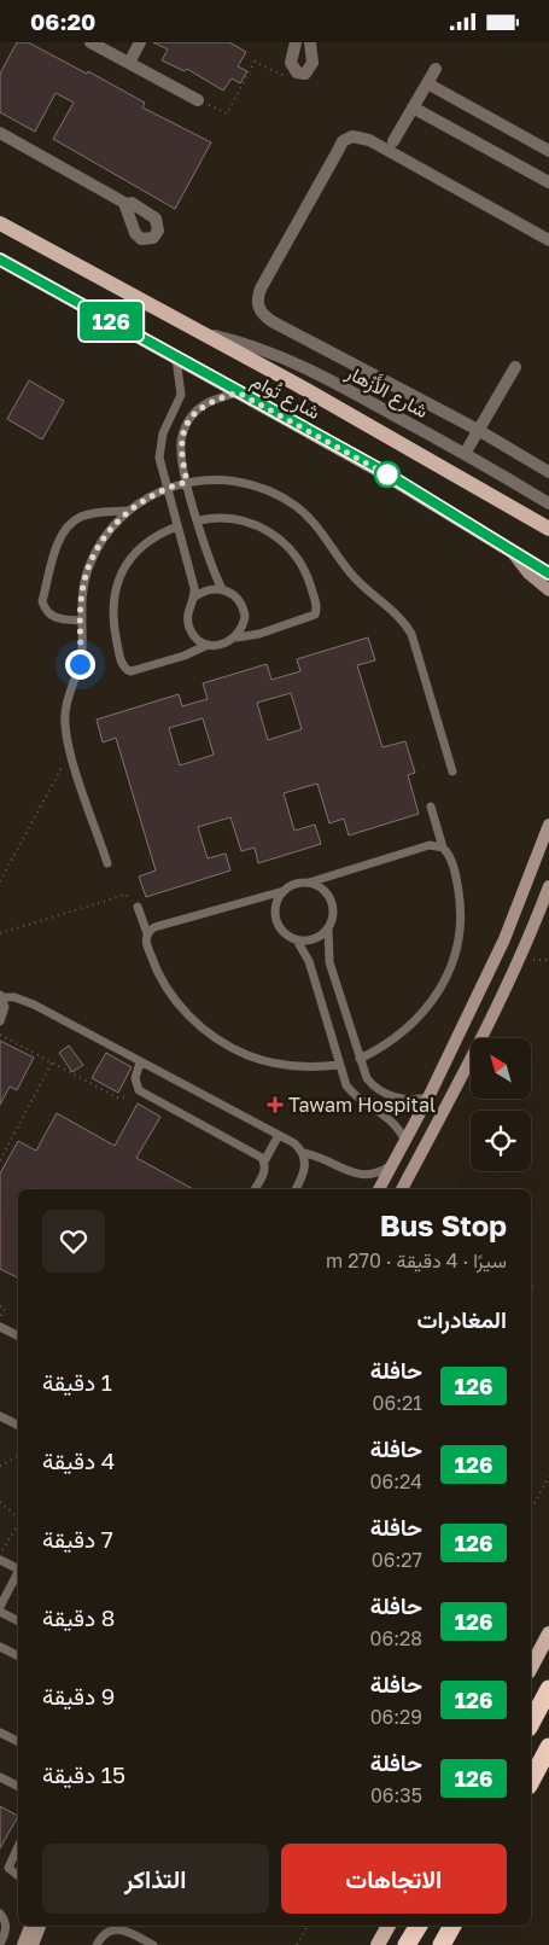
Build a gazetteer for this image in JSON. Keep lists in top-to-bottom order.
{
  "streets": {
    "main road": ["شارع تُوام"],
    "street": ["شارع الأَزْهار"]
  },
  "crossings": [
    ["شارع الأَزْهار", "شارع تُوام"]
  ],
  "places": {
    "health": ["Tawam Hospital"]
  },
  "lines": ["bus line 126"],
  "north": "top left",
  "page": {
    "status": "06:20",
    "on_map": "126",
    "heading": [
      ["Bus Stop", "سيرًا · 4 دقيقة · 270 m"],
      "المغادرات"
    ],
    "list": [
      {
        "mark": "126",
        "name": "حافلة",
        "note": "06:21",
        "value": "1 دقيقة"
      },
      {
        "mark": "126",
        "name": "حافلة",
        "note": "06:24",
        "value": "4 دقيقة"
      },
      {
        "mark": "126",
        "name": "حافلة",
        "note": "06:27",
        "value": "7 دقيقة"
      },
      {
        "mark": "126",
        "name": "حافلة",
        "note": "06:28",
        "value": "8 دقيقة"
      },
      {
        "mark": "126",
        "name": "حافلة",
        "note": "06:29",
        "value": "9 دقيقة"
      },
      {
        "mark": "126",
        "name": "حافلة",
        "note": "06:35",
        "value": "15 دقيقة"
      }
    ],
    "buttons": ["الاتجاهات", "التذاكر"]
  }
}
